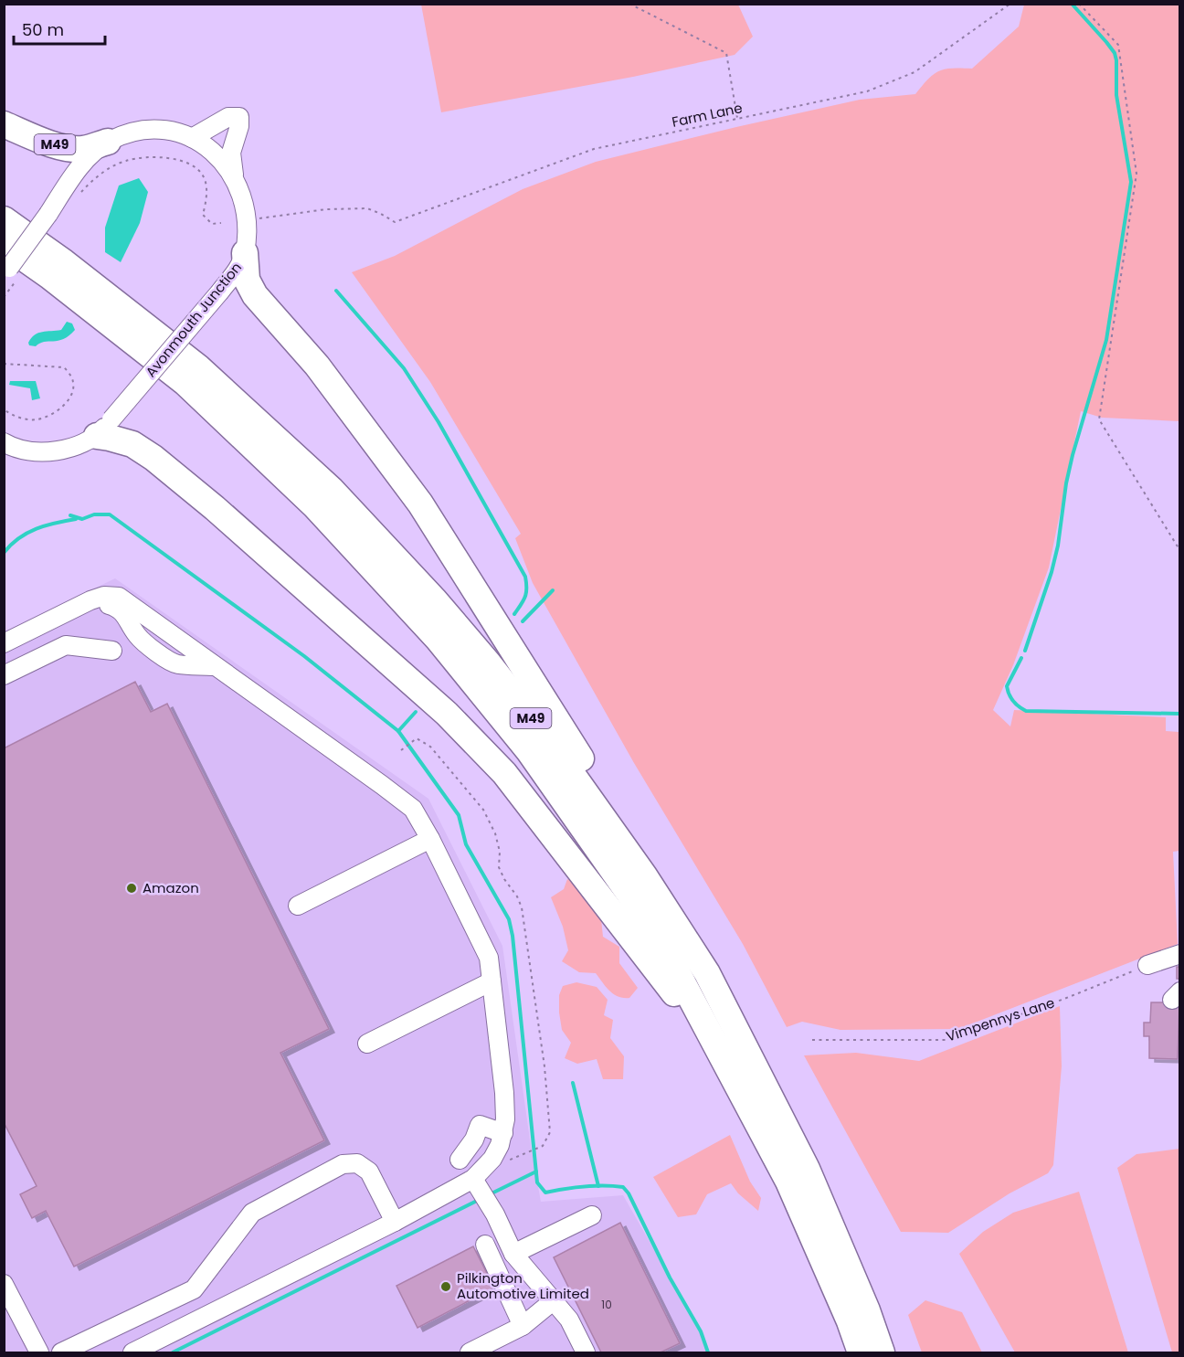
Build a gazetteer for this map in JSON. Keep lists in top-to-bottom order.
{
  "streets": {
    "highway": ["M49"],
    "street": ["Avonmouth Junction"],
    "path": ["Farm Lane", "Vimpennys Lane"]
  },
  "crossings": [
    ["M49", "Avonmouth Junction"]
  ],
  "places": ["Amazon", "Pilkington Automotive Limited"],
  "house_numbers": ["10"],
  "scale_bar": "50 m"
}
